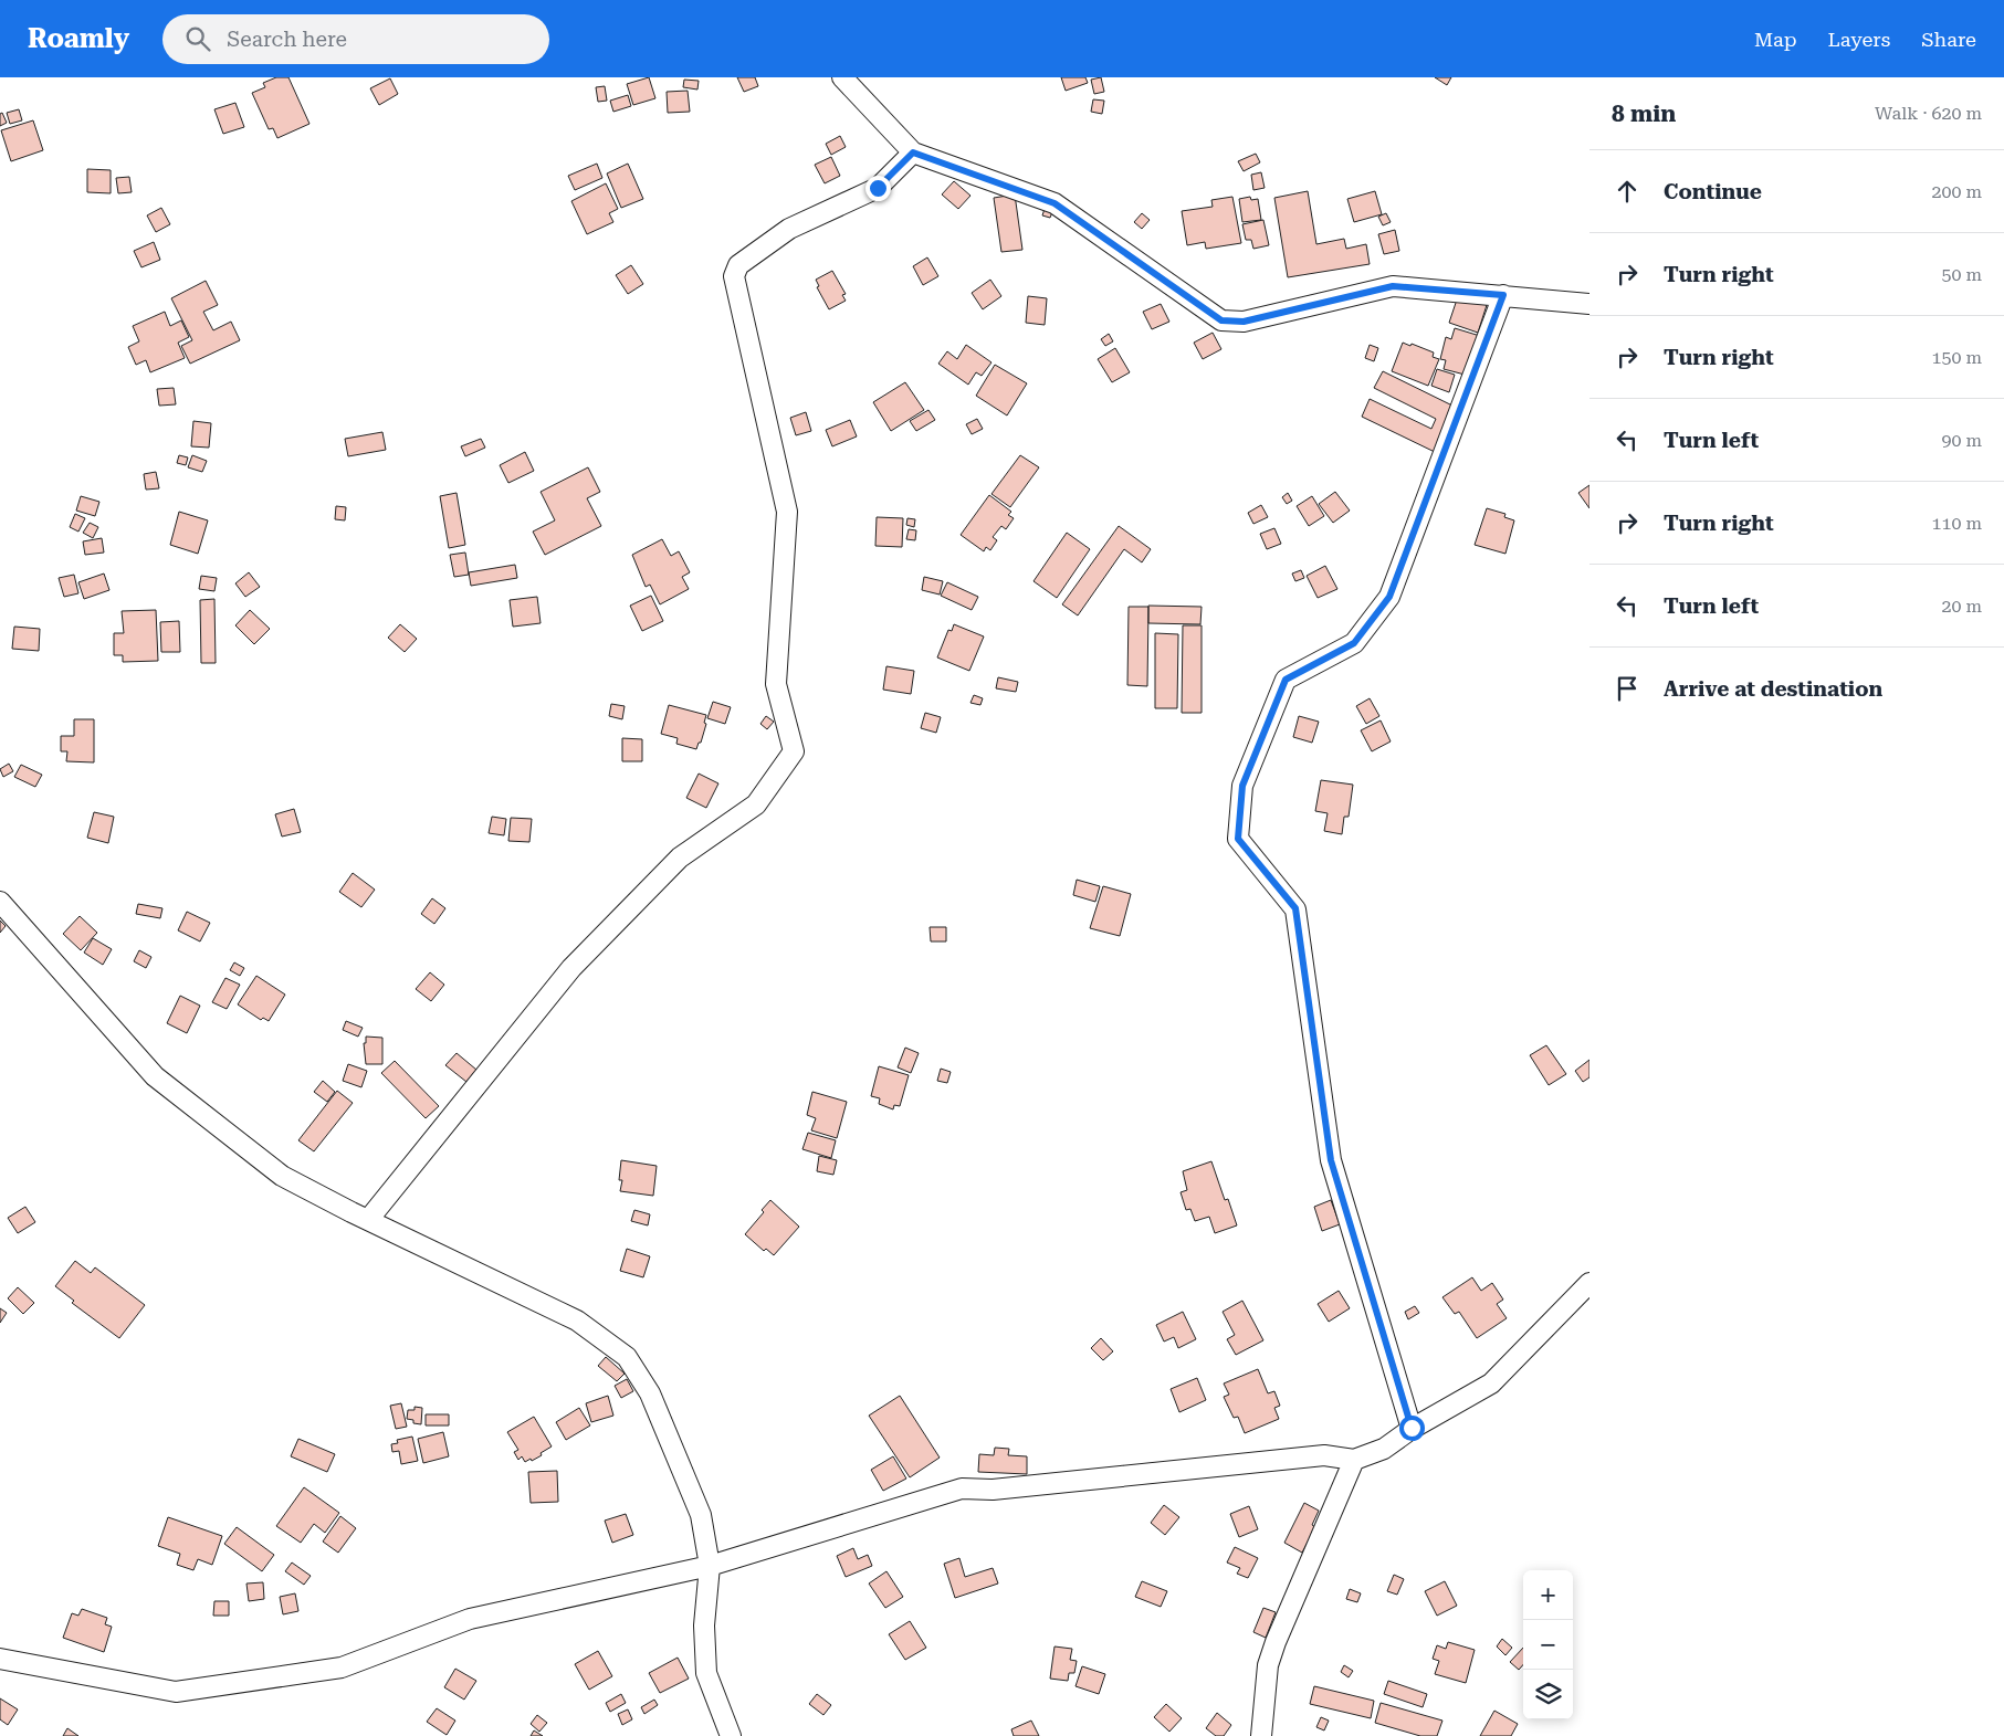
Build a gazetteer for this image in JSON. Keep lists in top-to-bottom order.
{
  "page": {
    "header": "Roamly",
    "search": "Search here",
    "nav": ["Map", "Layers", "Share"],
    "heading": ["8 min", "Walk · 620 m"],
    "list": [
      ["Continue", "200 m"],
      ["Turn right", "50 m"],
      ["Turn right", "150 m"],
      ["Turn left", "90 m"],
      ["Turn right", "110 m"],
      ["Turn left", "20 m"],
      "Arrive at destination"
    ],
    "map_buttons": ["+", "−"]
  }
}
